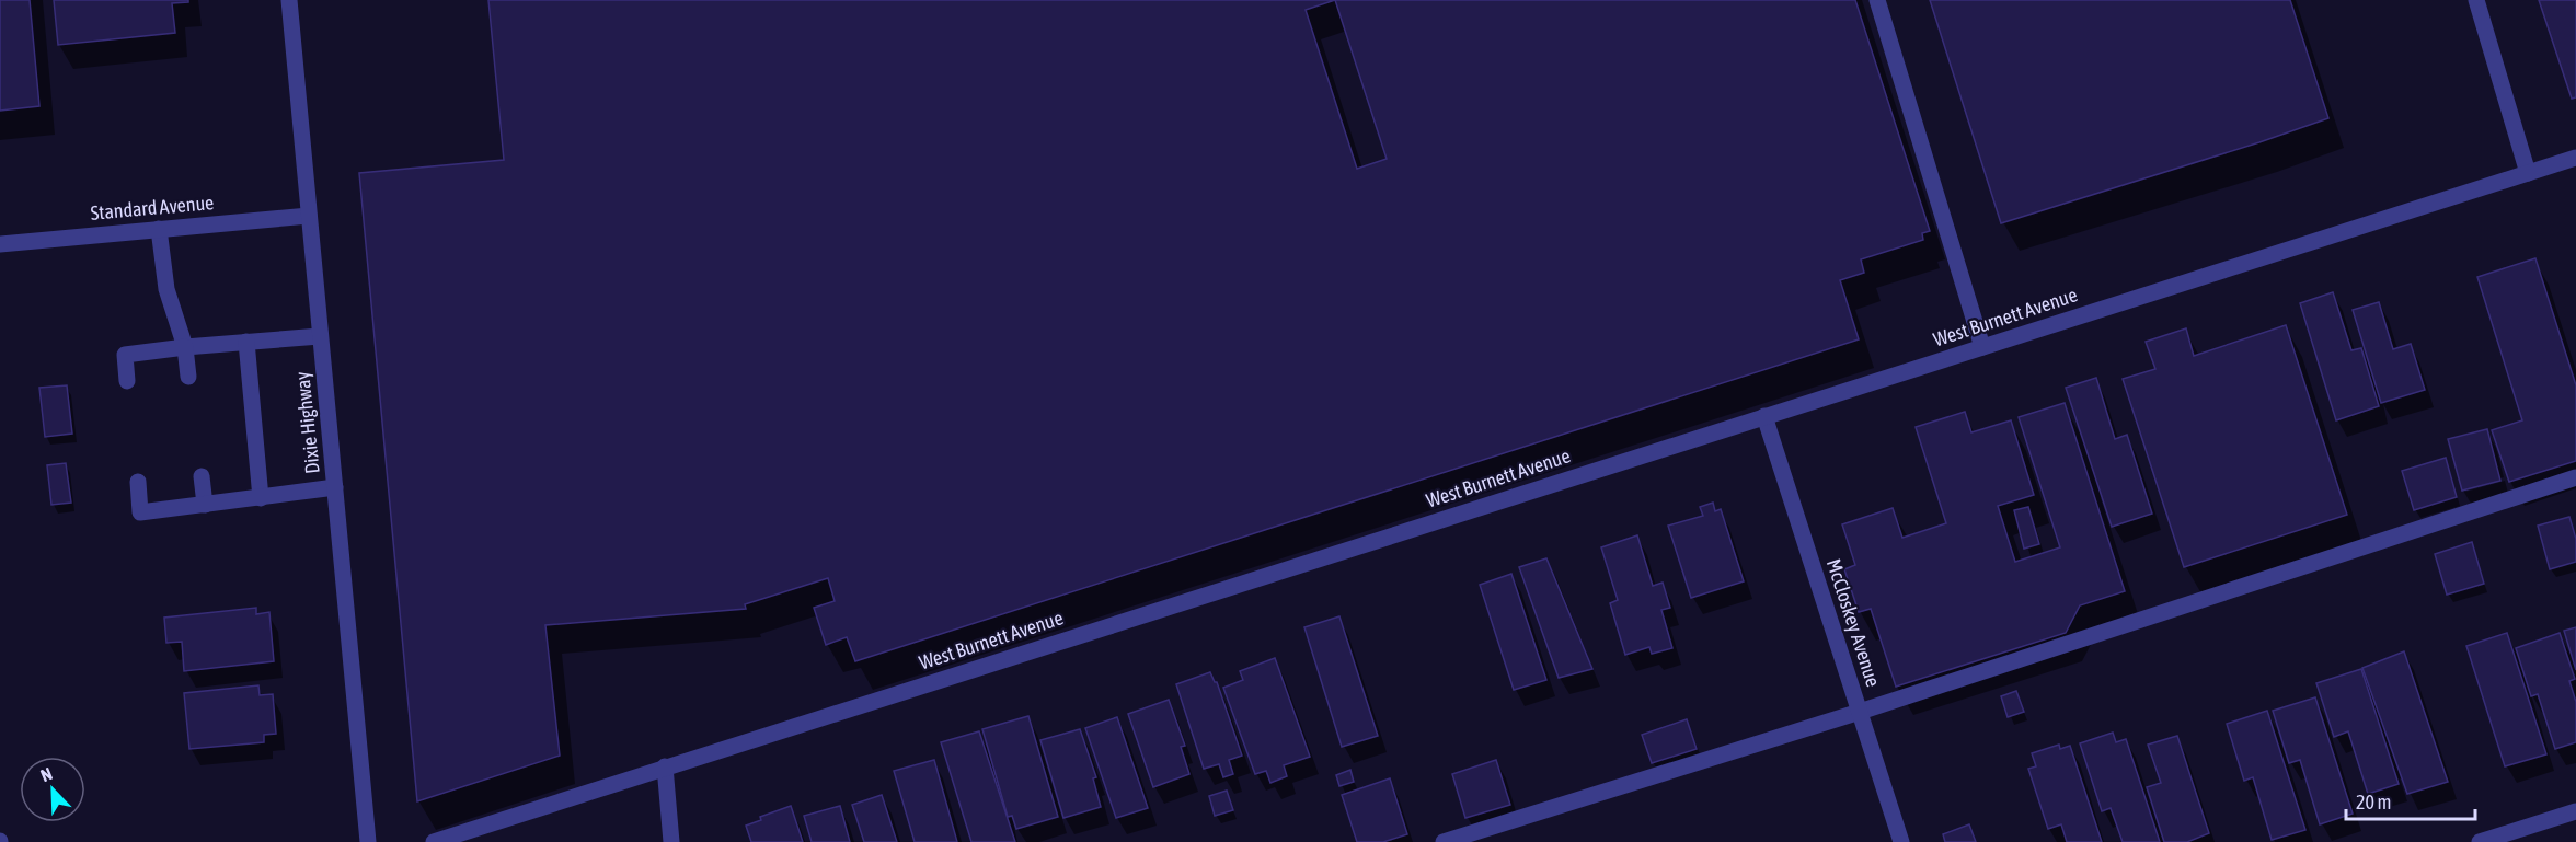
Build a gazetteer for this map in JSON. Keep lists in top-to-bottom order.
{
  "streets": {
    "street": [
      "Standard Avenue",
      "West Burnett Avenue",
      "Dixie Highway",
      "McCloskey Avenue"
    ]
  },
  "crossings": [
    ["Standard Avenue", "Dixie Highway"],
    ["West Burnett Avenue", "McCloskey Avenue"]
  ],
  "scale_bar": "20 m",
  "north": "top left"
}
